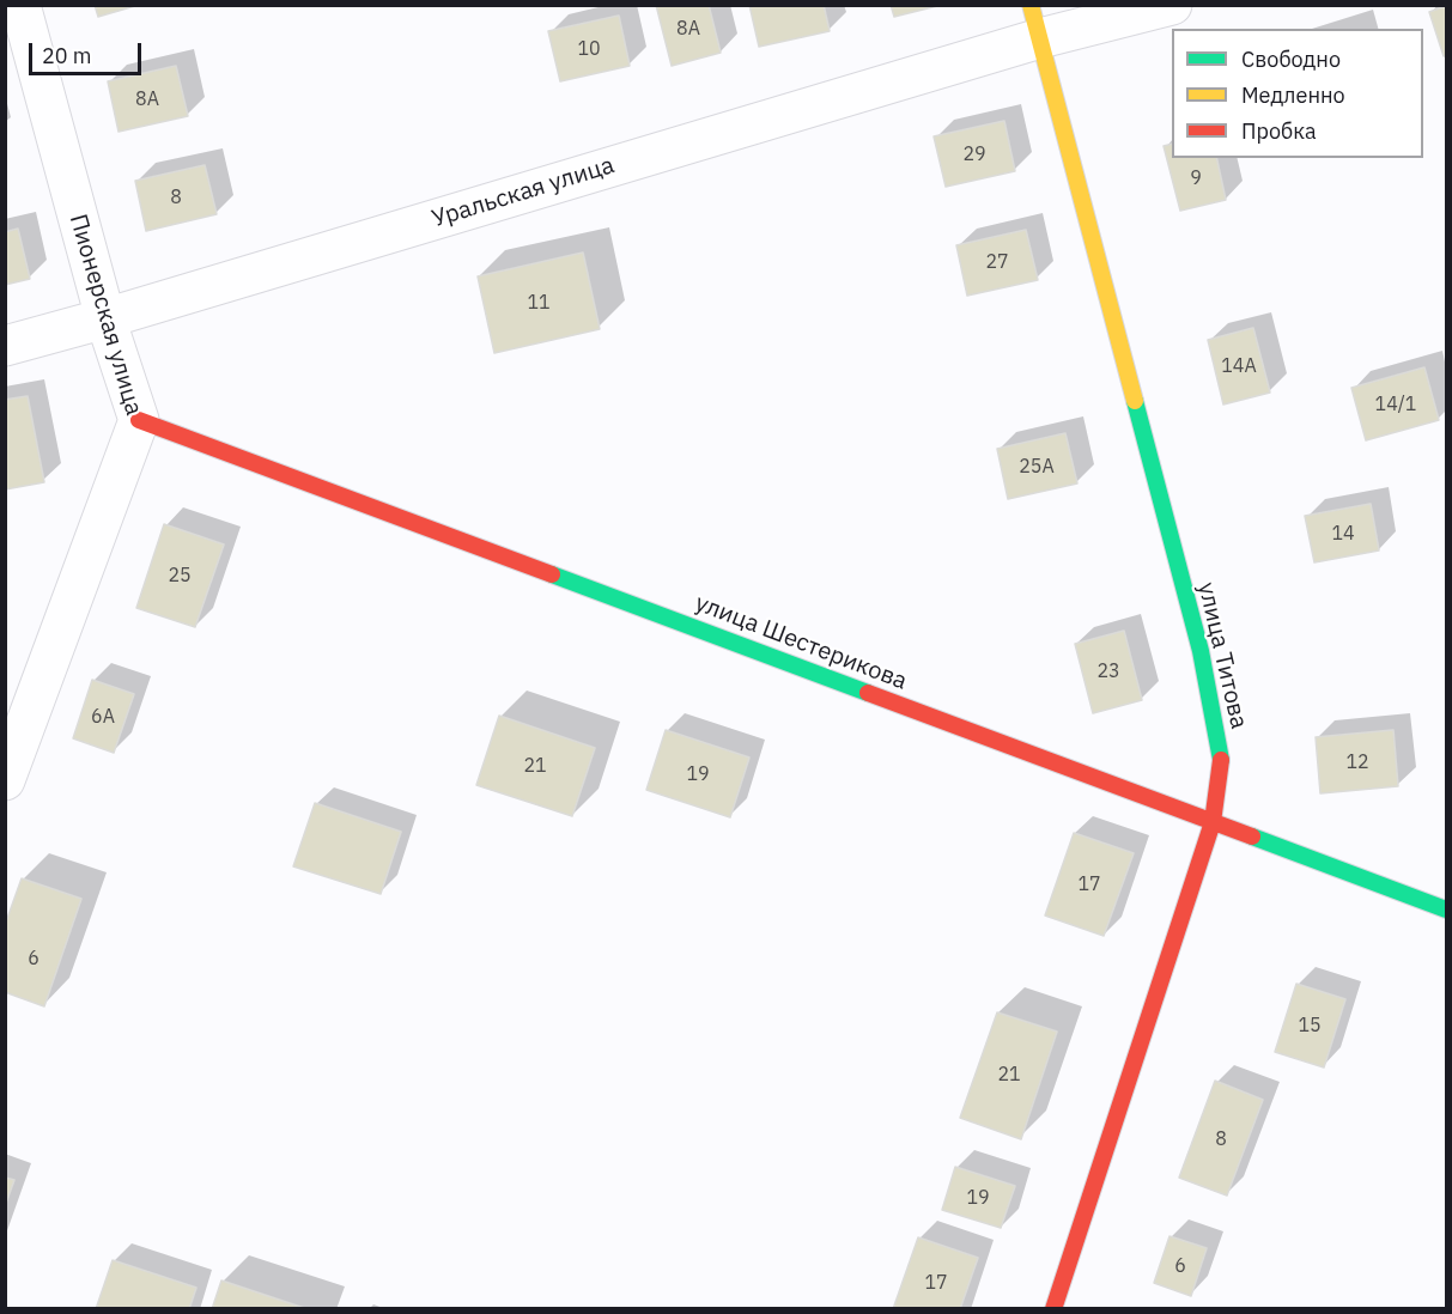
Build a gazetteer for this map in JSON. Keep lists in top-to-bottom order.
{
  "streets": {
    "street": [
      "Уральская улица",
      "Пионерская улица",
      "улица Шестерикова",
      "улица Титова"
    ]
  },
  "crossings": [
    ["Уральская улица", "Пионерская улица"],
    ["Уральская улица", "улица Титова"],
    ["Пионерская улица", "улица Шестерикова"],
    ["улица Шестерикова", "улица Титова"]
  ],
  "house_numbers": [
    "8А",
    "10",
    "8А",
    "29",
    "9",
    "8",
    "27",
    "11",
    "14А",
    "14/1",
    "25А",
    "14",
    "25",
    "23",
    "6А",
    "12",
    "21",
    "19",
    "17",
    "6",
    "15",
    "21",
    "8",
    "19",
    "6",
    "17"
  ],
  "legend": ["Свободно", "Медленно", "Пробка"],
  "scale_bar": "20 m"
}
